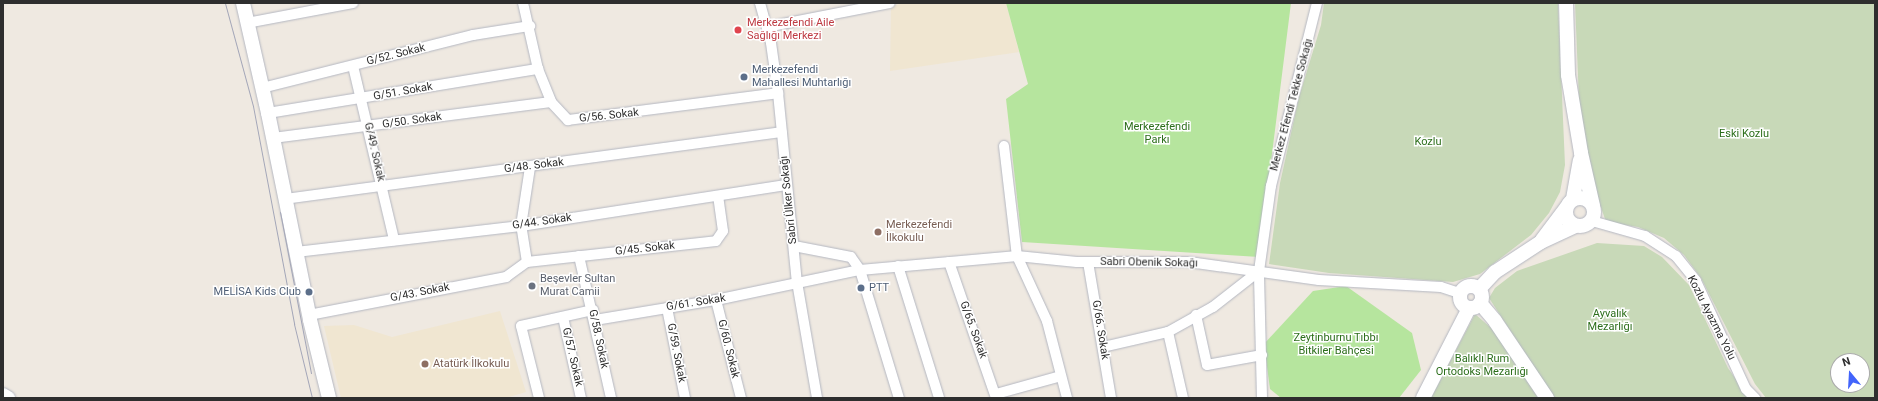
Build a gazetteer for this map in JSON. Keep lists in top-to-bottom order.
{
  "streets": {
    "street": [
      "G/52. Sokak",
      "G/51. Sokak",
      "Merkez Efendi Tekke Sokağı",
      "G/56. Sokak",
      "G/50. Sokak",
      "G/49. Sokak",
      "G/48. Sokak",
      "Sabri Ülker Sokağı",
      "G/44. Sokak",
      "G/45. Sokak",
      "Sabri Obenik Sokağı",
      "G/43. Sokak",
      "G/61. Sokak",
      "Kozlu Ayazma Yolu",
      "G/65. Sokak",
      "G/66. Sokak",
      "G/58. Sokak",
      "G/60. Sokak",
      "G/59. Sokak",
      "G/57. Sokak"
    ]
  },
  "crossings": [
    ["G/52. Sokak", "G/56. Sokak"],
    ["G/52. Sokak", "G/49. Sokak"],
    ["G/51. Sokak", "G/56. Sokak"],
    ["G/51. Sokak", "G/49. Sokak"],
    ["Merkez Efendi Tekke Sokağı", "Sabri Obenik Sokağı"],
    ["G/56. Sokak", "G/50. Sokak"],
    ["G/56. Sokak", "Sabri Ülker Sokağı"],
    ["G/50. Sokak", "G/49. Sokak"],
    ["G/49. Sokak", "G/48. Sokak"],
    ["G/49. Sokak", "G/44. Sokak"],
    ["G/48. Sokak", "Sabri Ülker Sokağı"],
    ["Sabri Ülker Sokağı", "G/44. Sokak"],
    ["Sabri Ülker Sokağı", "G/61. Sokak"],
    ["G/44. Sokak", "G/45. Sokak"],
    ["G/45. Sokak", "G/43. Sokak"],
    ["G/45. Sokak", "G/58. Sokak"],
    ["Sabri Obenik Sokağı", "G/61. Sokak"],
    ["Sabri Obenik Sokağı", "G/65. Sokak"],
    ["Sabri Obenik Sokağı", "G/66. Sokak"],
    ["G/61. Sokak", "G/58. Sokak"],
    ["G/61. Sokak", "G/60. Sokak"],
    ["G/61. Sokak", "G/59. Sokak"],
    ["G/61. Sokak", "G/57. Sokak"],
    ["G/58. Sokak", "G/57. Sokak"]
  ],
  "parks": [
    "Merkezefendi Parkı",
    "Eski Kozlu",
    "Kozlu",
    "Ayvalık Mezarlığı",
    "Zeytinburnu Tıbbı Bitkiler Bahçesi",
    "Balıklı Rum Ortodoks Mezarlığı"
  ],
  "places": [
    "Merkezefendi Aile Sağlığı Merkezi",
    "Merkezefendi Mahallesi Muhtarlığı",
    "Merkezefendi İlkokulu",
    "Beşevler Sultan Murat Camii",
    "PTT",
    "MELİSA Kids Club",
    "Atatürk İlkokulu"
  ],
  "north": "top"
}
